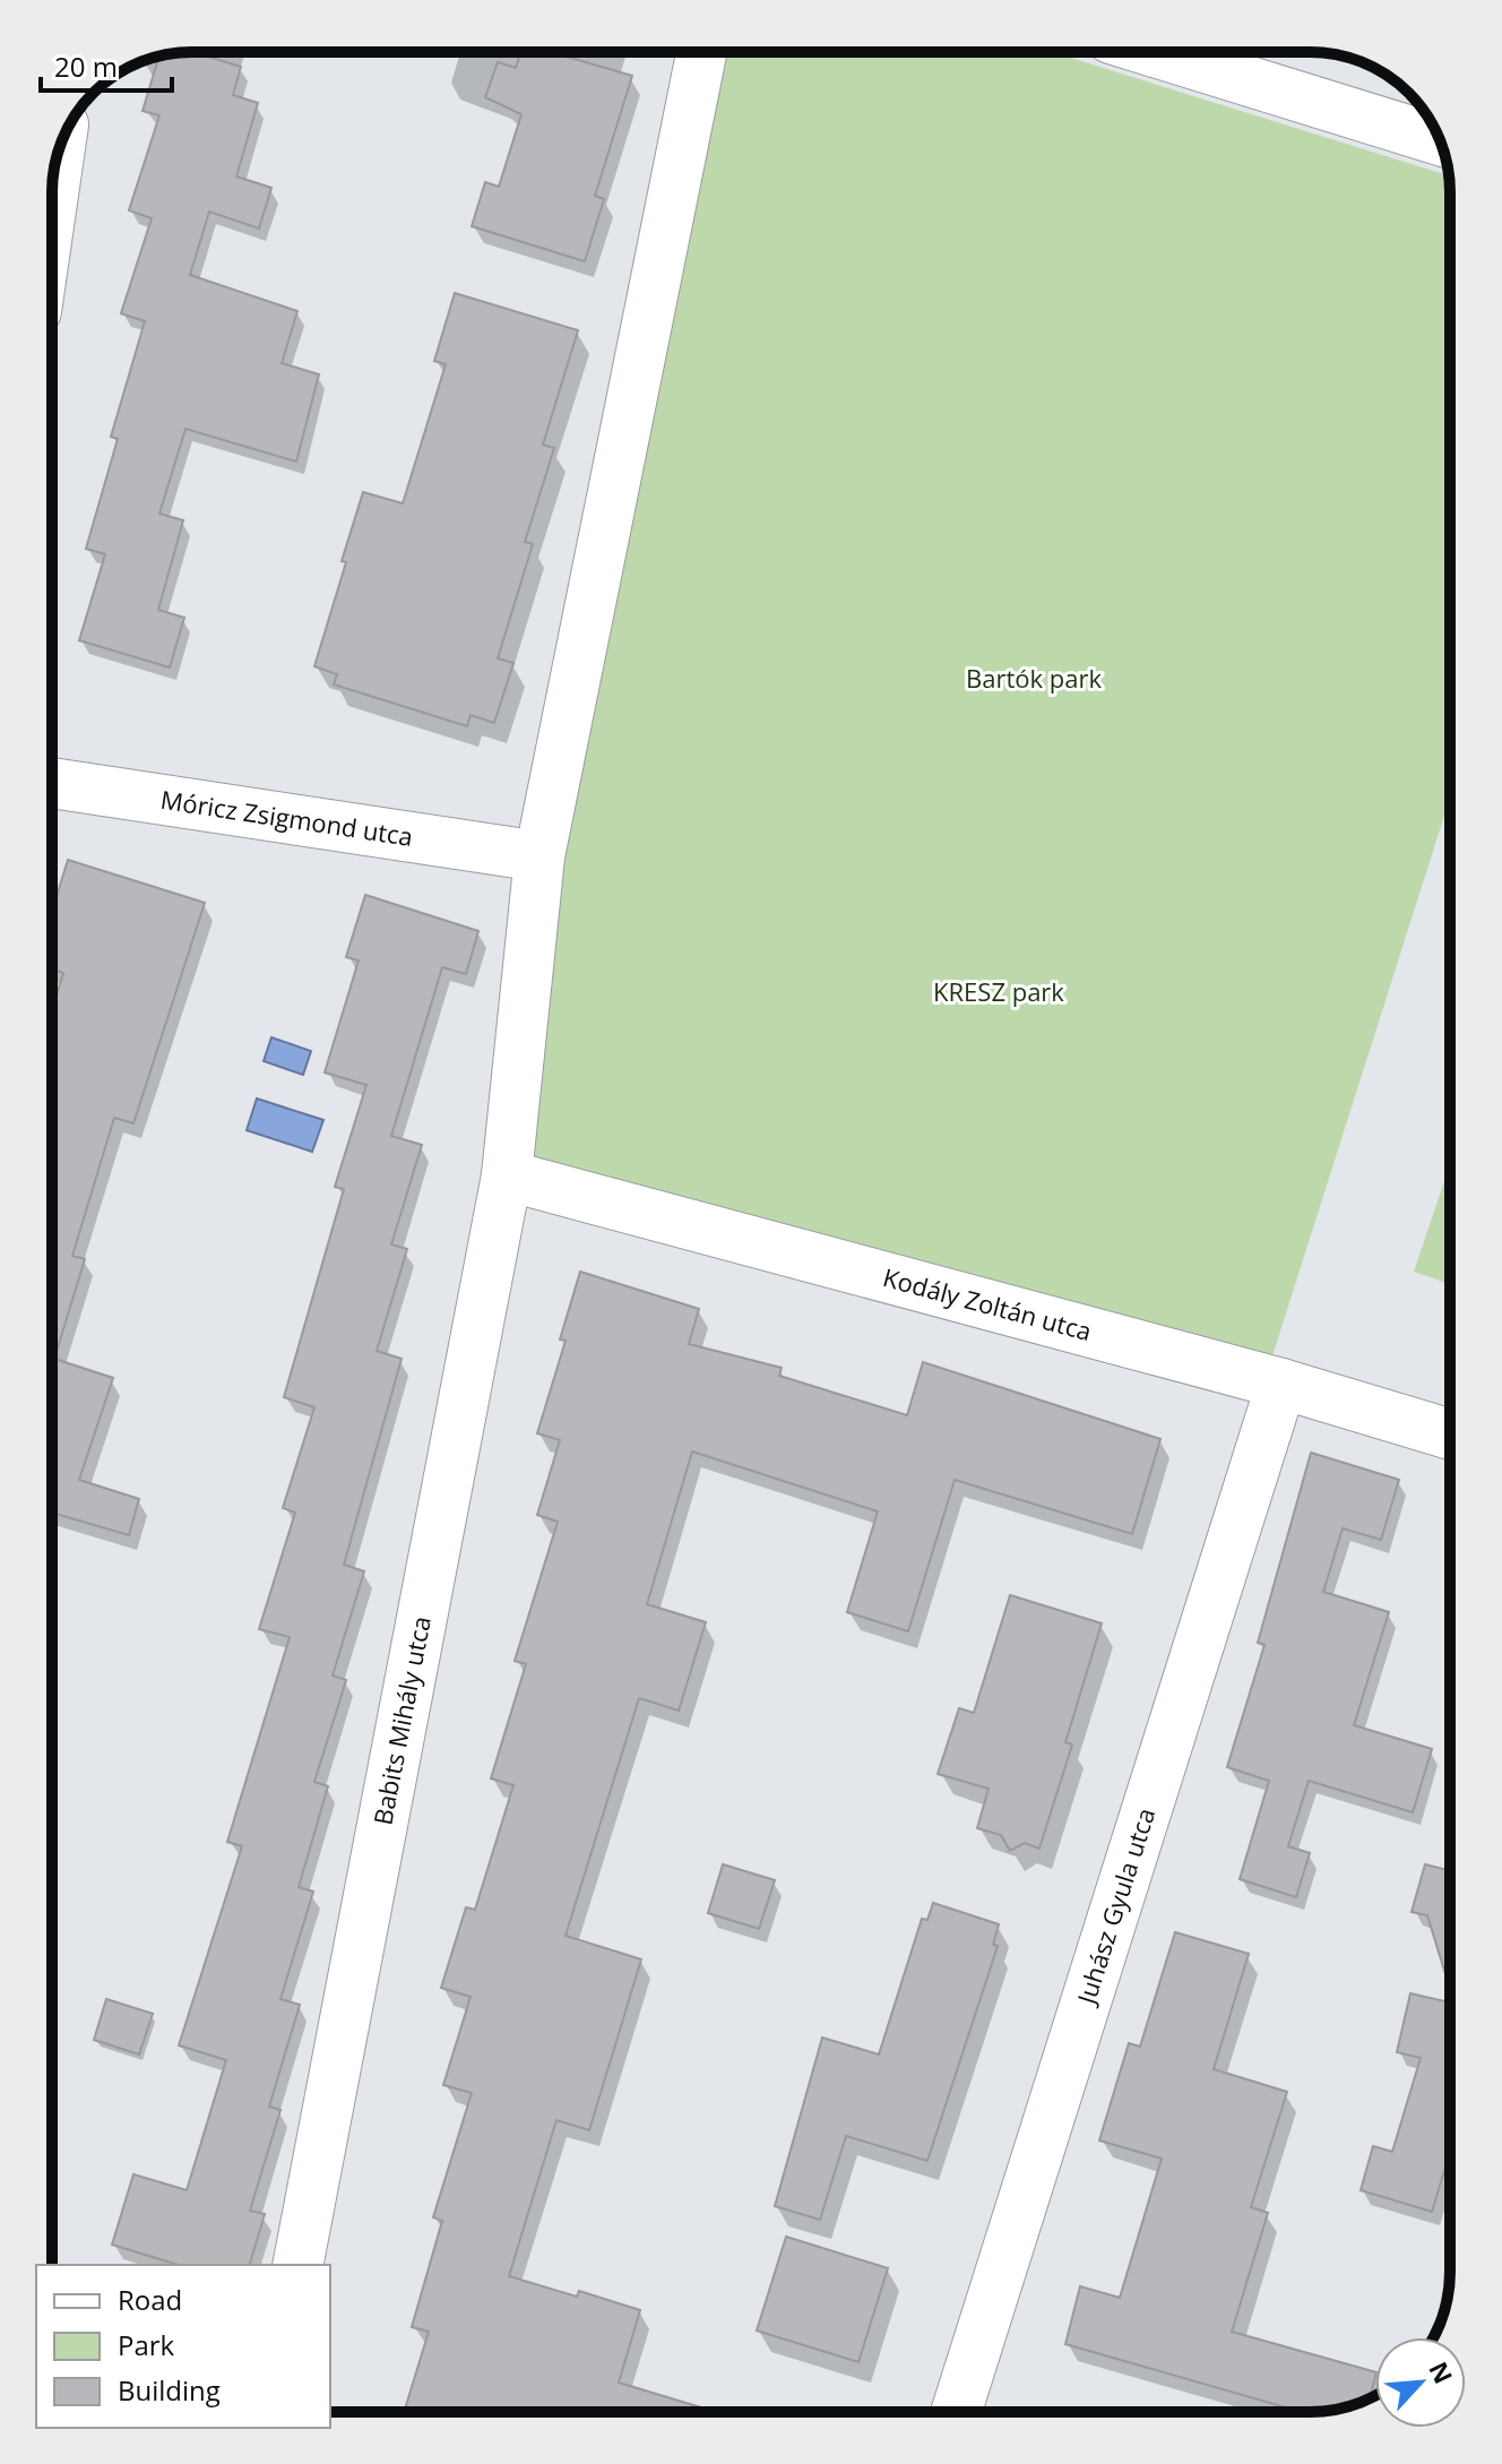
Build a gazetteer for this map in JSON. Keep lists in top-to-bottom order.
{
  "streets": {
    "street": [
      "Móricz Zsigmond utca",
      "Kodály Zoltán utca",
      "Babits Mihály utca",
      "Juhász Gyula utca"
    ]
  },
  "crossings": [
    ["Móricz Zsigmond utca", "Babits Mihály utca"],
    ["Kodály Zoltán utca", "Babits Mihály utca"],
    ["Kodály Zoltán utca", "Juhász Gyula utca"]
  ],
  "parks": ["Bartók park", "KRESZ park"],
  "legend": ["Road", "Park", "Building"],
  "scale_bar": "20 m",
  "north": "top right"
}
